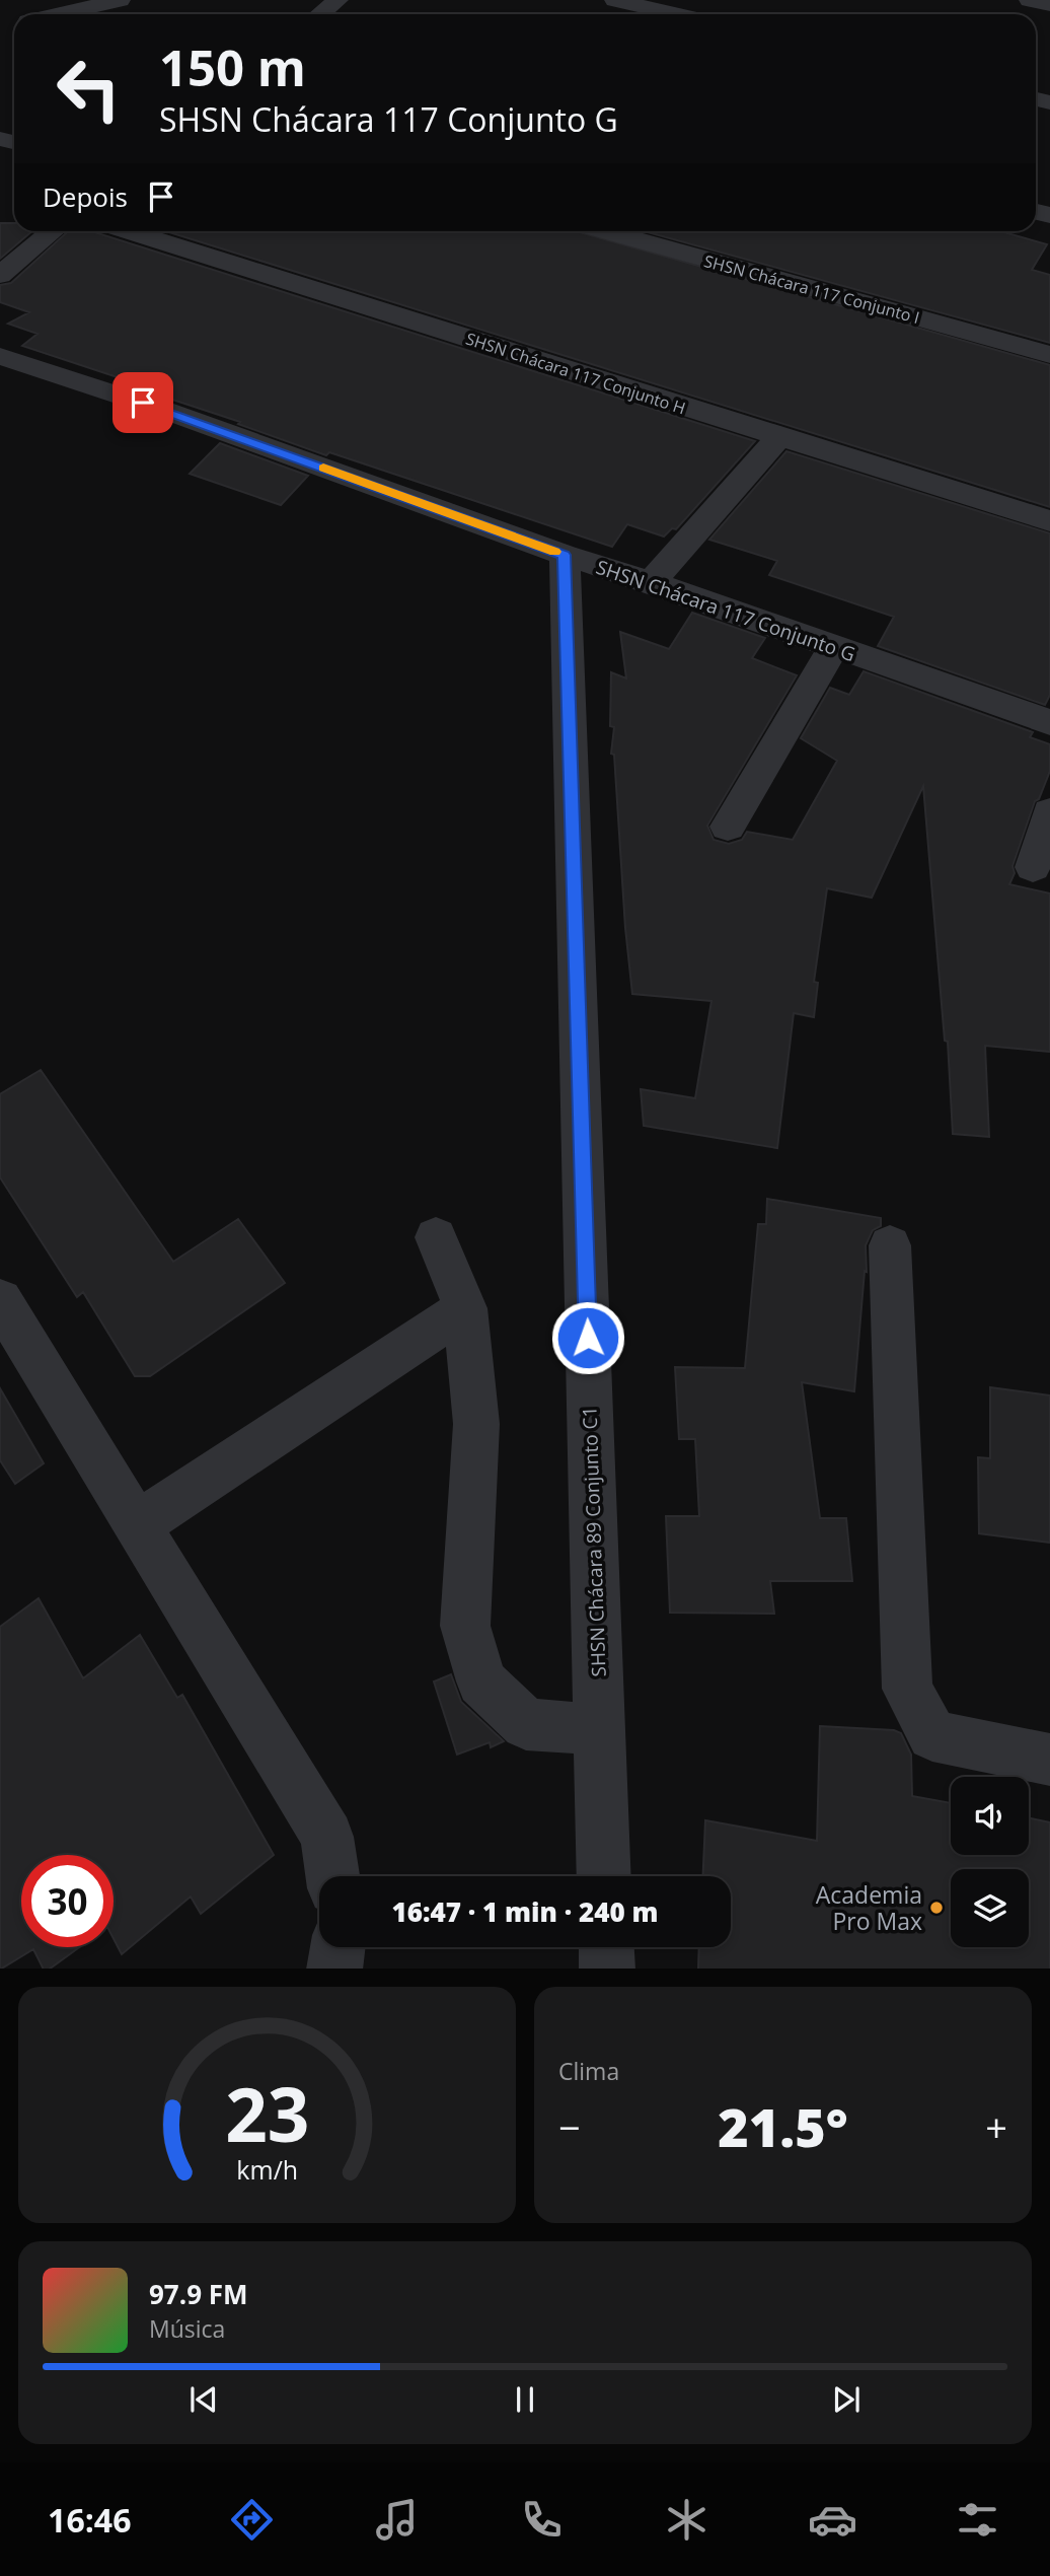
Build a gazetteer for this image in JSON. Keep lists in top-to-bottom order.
{
  "streets": {
    "street": [
      "SHSN Chácara 117 Conjunto I",
      "SHSN Chácara 117 Conjunto H",
      "SHSN Chácara 117 Conjunto G",
      "SHSN Chácara 89 Conjunto C1"
    ]
  },
  "crossings": [
    ["SHSN Chácara 117 Conjunto G", "SHSN Chácara 89 Conjunto C1"]
  ],
  "places": ["Academia Pro Max"],
  "page": {
    "turn": ["150 m", "SHSN Chácara 117 Conjunto G"],
    "then": "Depois",
    "limit": "30",
    "trip": "16:47 · 1 min · 240 m",
    "tile": "Clima",
    "heat": ["−", "21.5°", "+"],
    "song": ["97.9 FM", "Música"],
    "tabs": "16:46",
    "gauge": ["23", "km/h"]
  }
}
